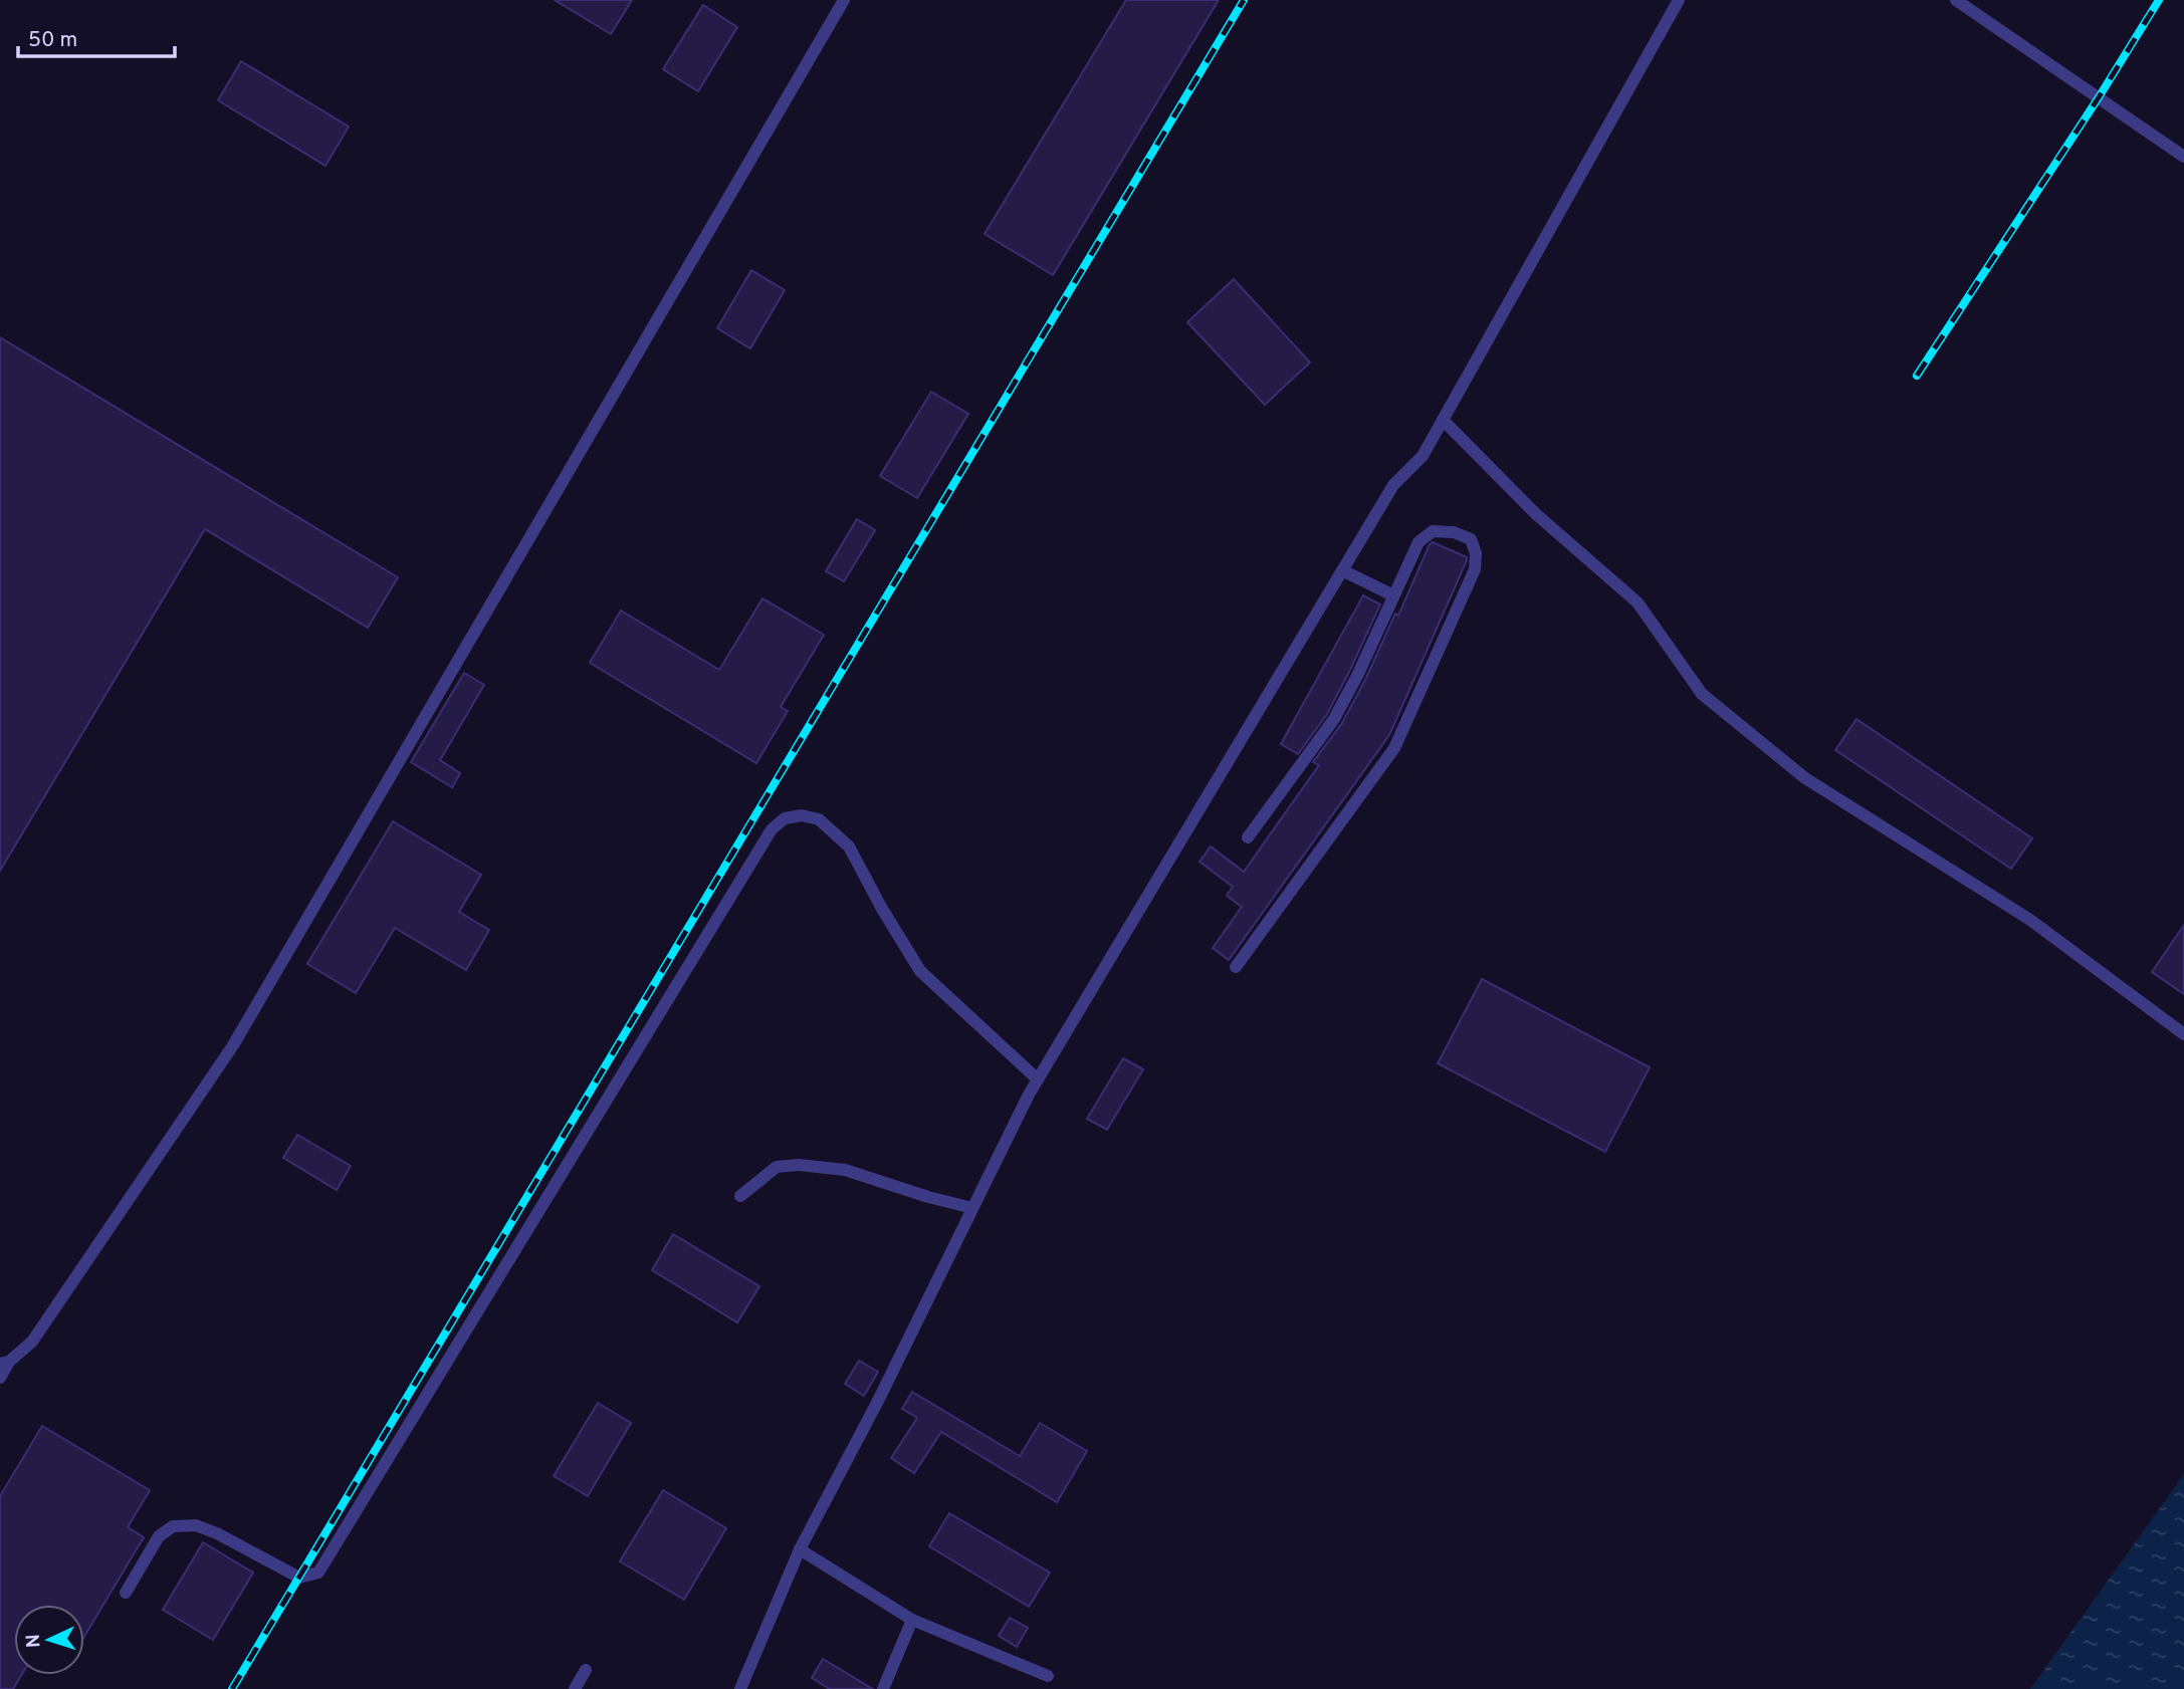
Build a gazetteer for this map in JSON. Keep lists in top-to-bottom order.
{
  "scale_bar": "50 m",
  "north": "left"
}
